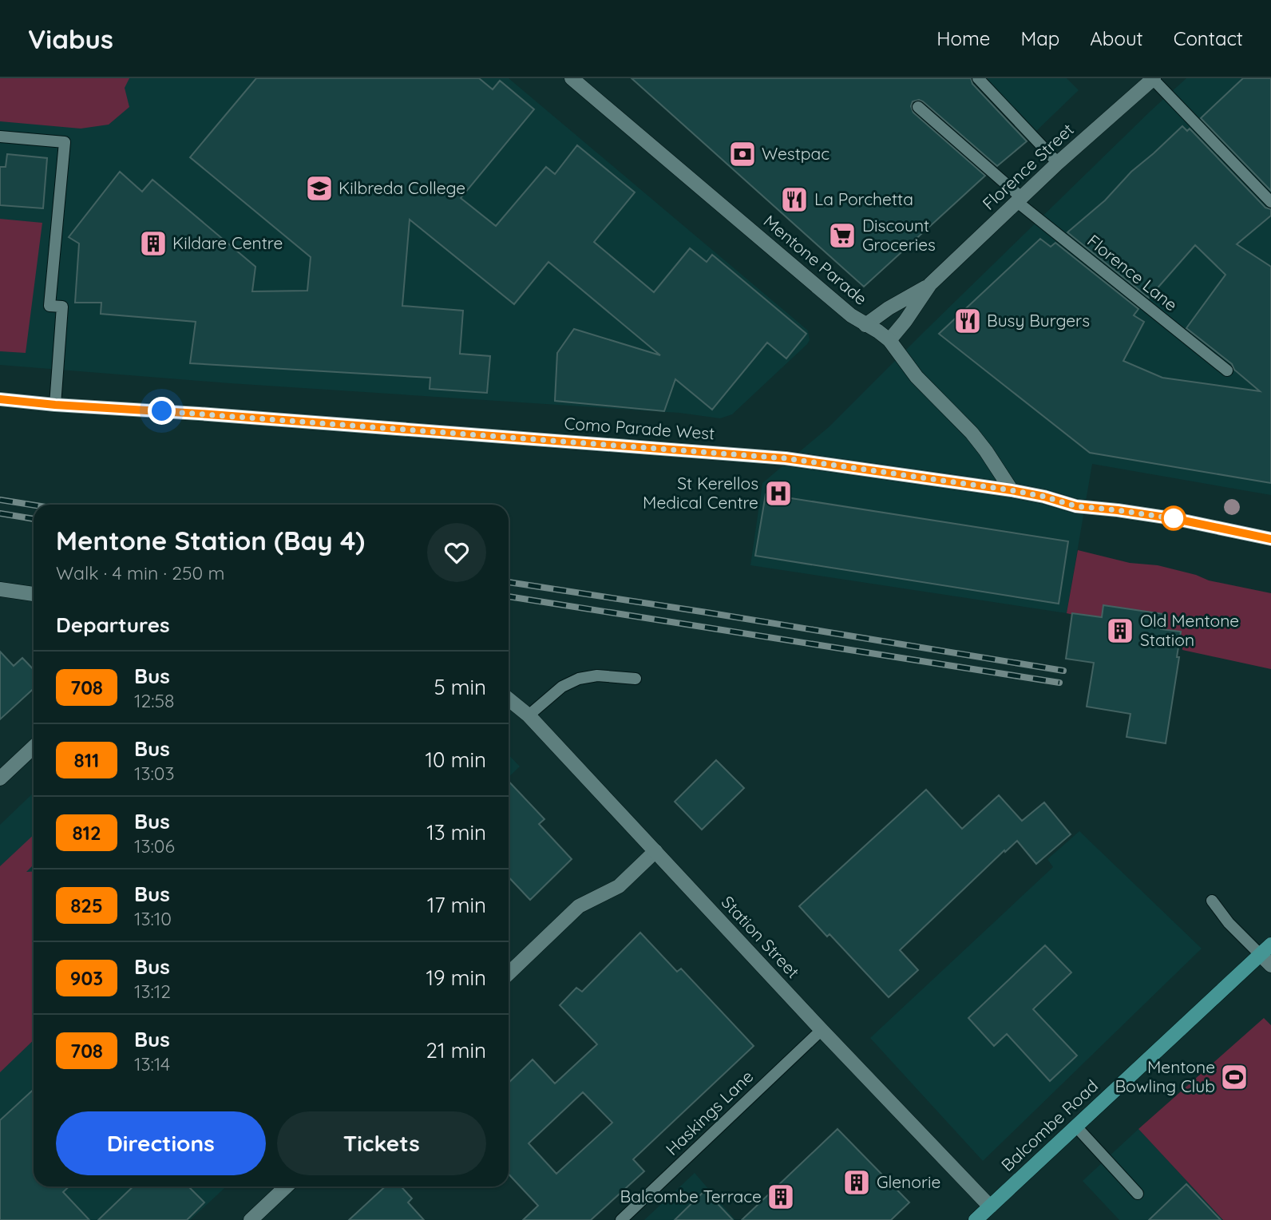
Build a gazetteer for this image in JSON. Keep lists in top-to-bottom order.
{
  "streets": {
    "main road": ["Balcombe Road"],
    "street": [
      "Florence Street",
      "Mentone Parade",
      "Como Parade West",
      "Station Street"
    ],
    "lane": ["Florence Lane", "Haskings Lane"]
  },
  "crossings": [
    ["Florence Street", "Mentone Parade"],
    ["Florence Street", "Florence Lane"],
    ["Mentone Parade", "Como Parade West"],
    ["Station Street", "Haskings Lane"],
    ["Station Street", "Balcombe Road"]
  ],
  "places": {
    "bank": ["Westpac"],
    "school or university": ["Kilbreda College"],
    "restaurant": ["La Porchetta", "Busy Burgers"],
    "supermarket": ["Discount Groceries"],
    "building": [
      "Kildare Centre",
      "Old Mentone Station",
      "Glenorie",
      "Balcombe Terrace"
    ],
    "hospital": ["St Kerellos Medical Centre"],
    "sports": ["Mentone Bowling Club"]
  },
  "lines": ["bus line 708"],
  "page": {
    "header": "Viabus",
    "nav": [
      "Home",
      "Map",
      "About",
      "Contact"
    ],
    "heading": [
      ["Mentone Station (Bay 4)", "Walk · 4 min · 250 m"],
      "Departures"
    ],
    "list": [
      {
        "mark": "708",
        "name": "Bus",
        "note": "12:58",
        "value": "5 min"
      },
      {
        "mark": "811",
        "name": "Bus",
        "note": "13:03",
        "value": "10 min"
      },
      {
        "mark": "812",
        "name": "Bus",
        "note": "13:06",
        "value": "13 min"
      },
      {
        "mark": "825",
        "name": "Bus",
        "note": "13:10",
        "value": "17 min"
      },
      {
        "mark": "903",
        "name": "Bus",
        "note": "13:12",
        "value": "19 min"
      },
      {
        "mark": "708",
        "name": "Bus",
        "note": "13:14",
        "value": "21 min"
      }
    ],
    "buttons": ["Directions", "Tickets"]
  }
}
